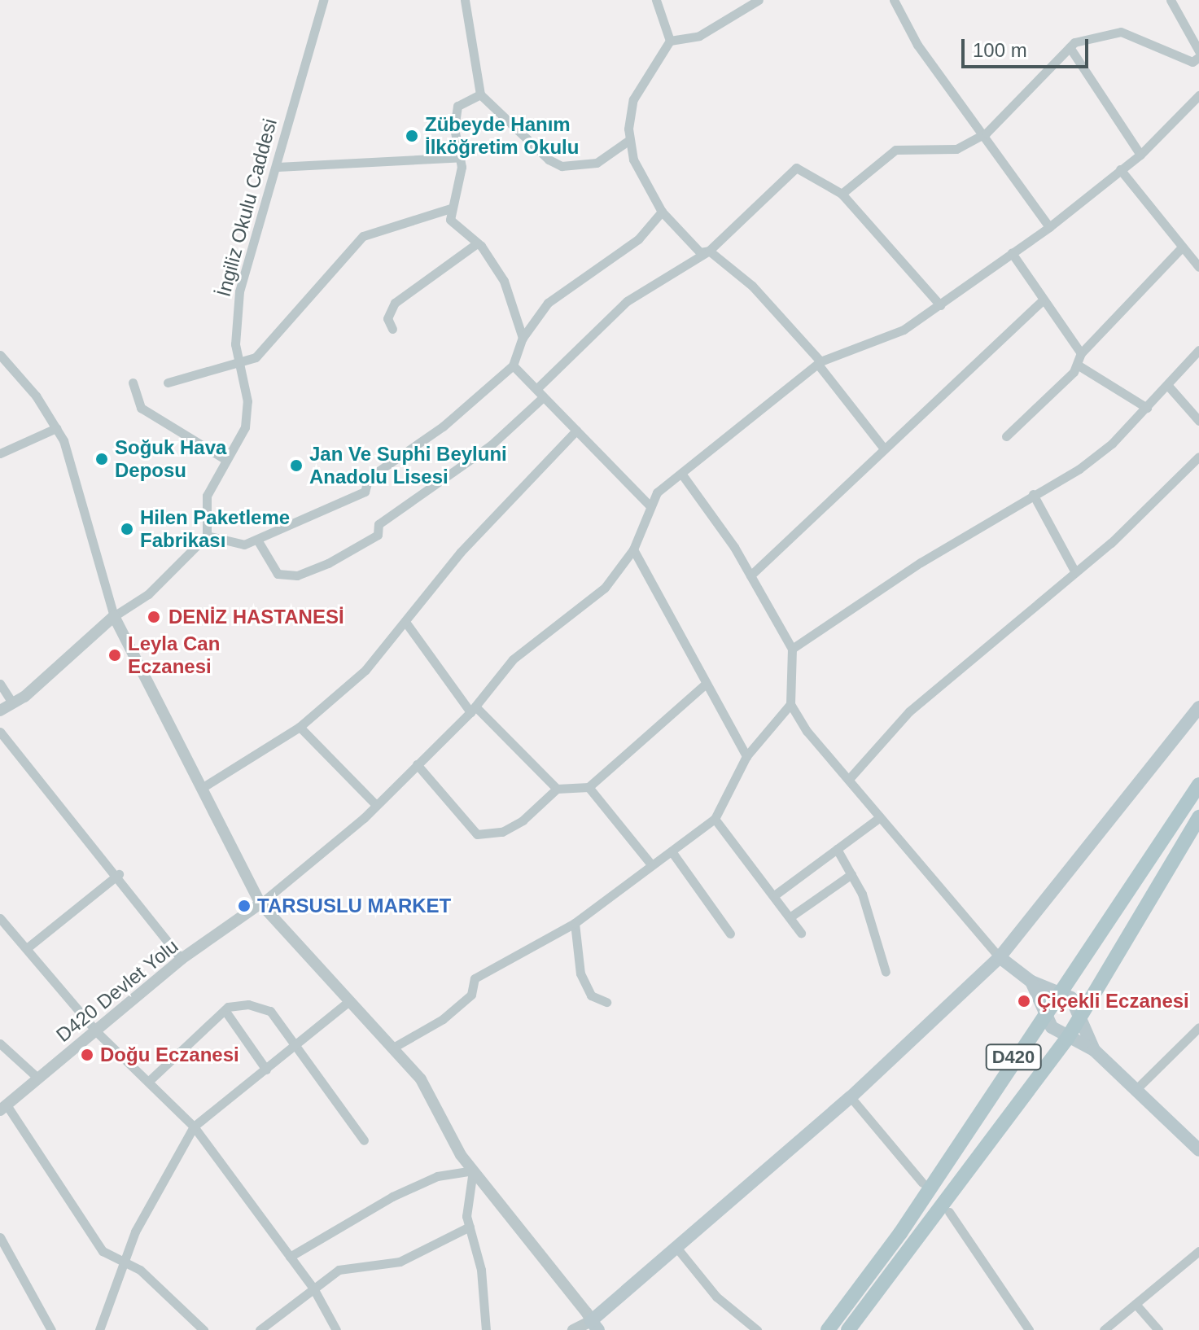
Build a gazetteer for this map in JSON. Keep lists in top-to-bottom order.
{
  "streets": {
    "main road": ["D420"],
    "street": ["İngiliz Okulu Caddesi", "D420 Devlet Yolu"]
  },
  "places": [
    "Zübeyde Hanım İlköğretim Okulu",
    "Soğuk Hava Deposu",
    "Jan Ve Suphi Beyluni Anadolu Lisesi",
    "Hilen Paketleme Fabrikası",
    "DENİZ HASTANESİ",
    "Leyla Can Eczanesi",
    "TARSUSLU MARKET",
    "Çiçekli Eczanesi",
    "Doğu Eczanesi"
  ],
  "scale_bar": "100 m"
}
